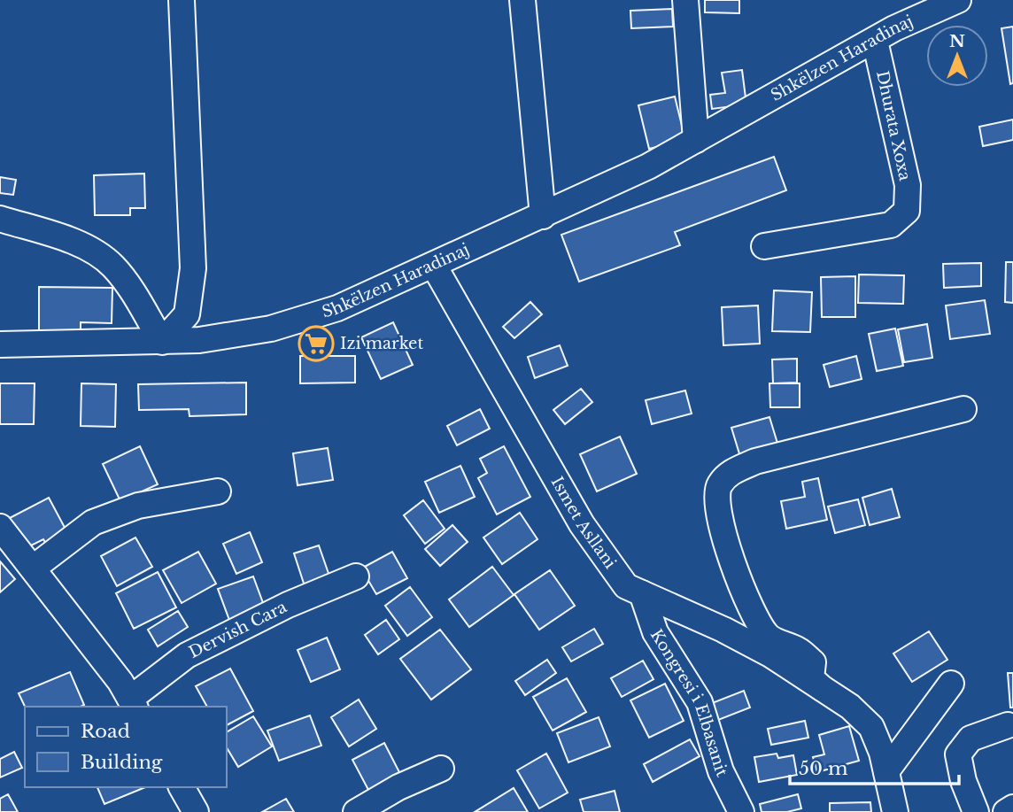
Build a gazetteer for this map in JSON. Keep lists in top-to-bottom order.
{
  "streets": {
    "street": [
      "Shkëlzen Haradinaj",
      "Dhurata Xoxa",
      "Ismet Asllani",
      "Dervish Cara",
      "Kongresi i Elbasanit"
    ]
  },
  "crossings": [
    ["Shkëlzen Haradinaj", "Dhurata Xoxa"],
    ["Shkëlzen Haradinaj", "Ismet Asllani"],
    ["Ismet Asllani", "Kongresi i Elbasanit"]
  ],
  "places": {
    "supermarket": ["Izi market"]
  },
  "legend": ["Road", "Building"],
  "scale_bar": "50 m",
  "north": "top"
}
